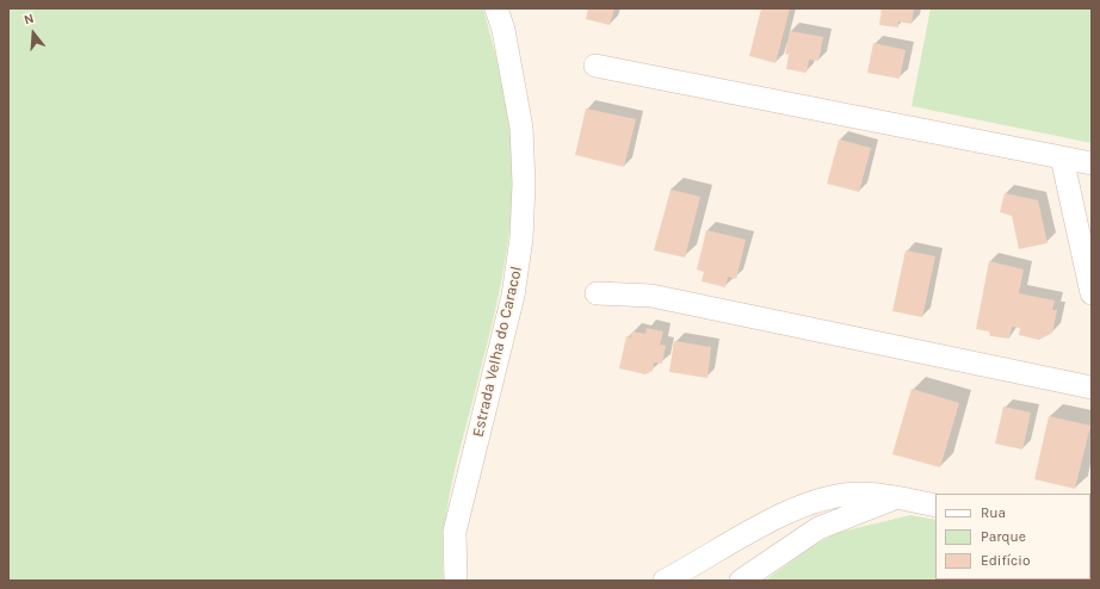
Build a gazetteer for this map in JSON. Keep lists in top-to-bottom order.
{
  "streets": {
    "street": ["Estrada Velha do Caracol"]
  },
  "legend": ["Rua", "Parque", "Edifício"],
  "north": "top"
}
